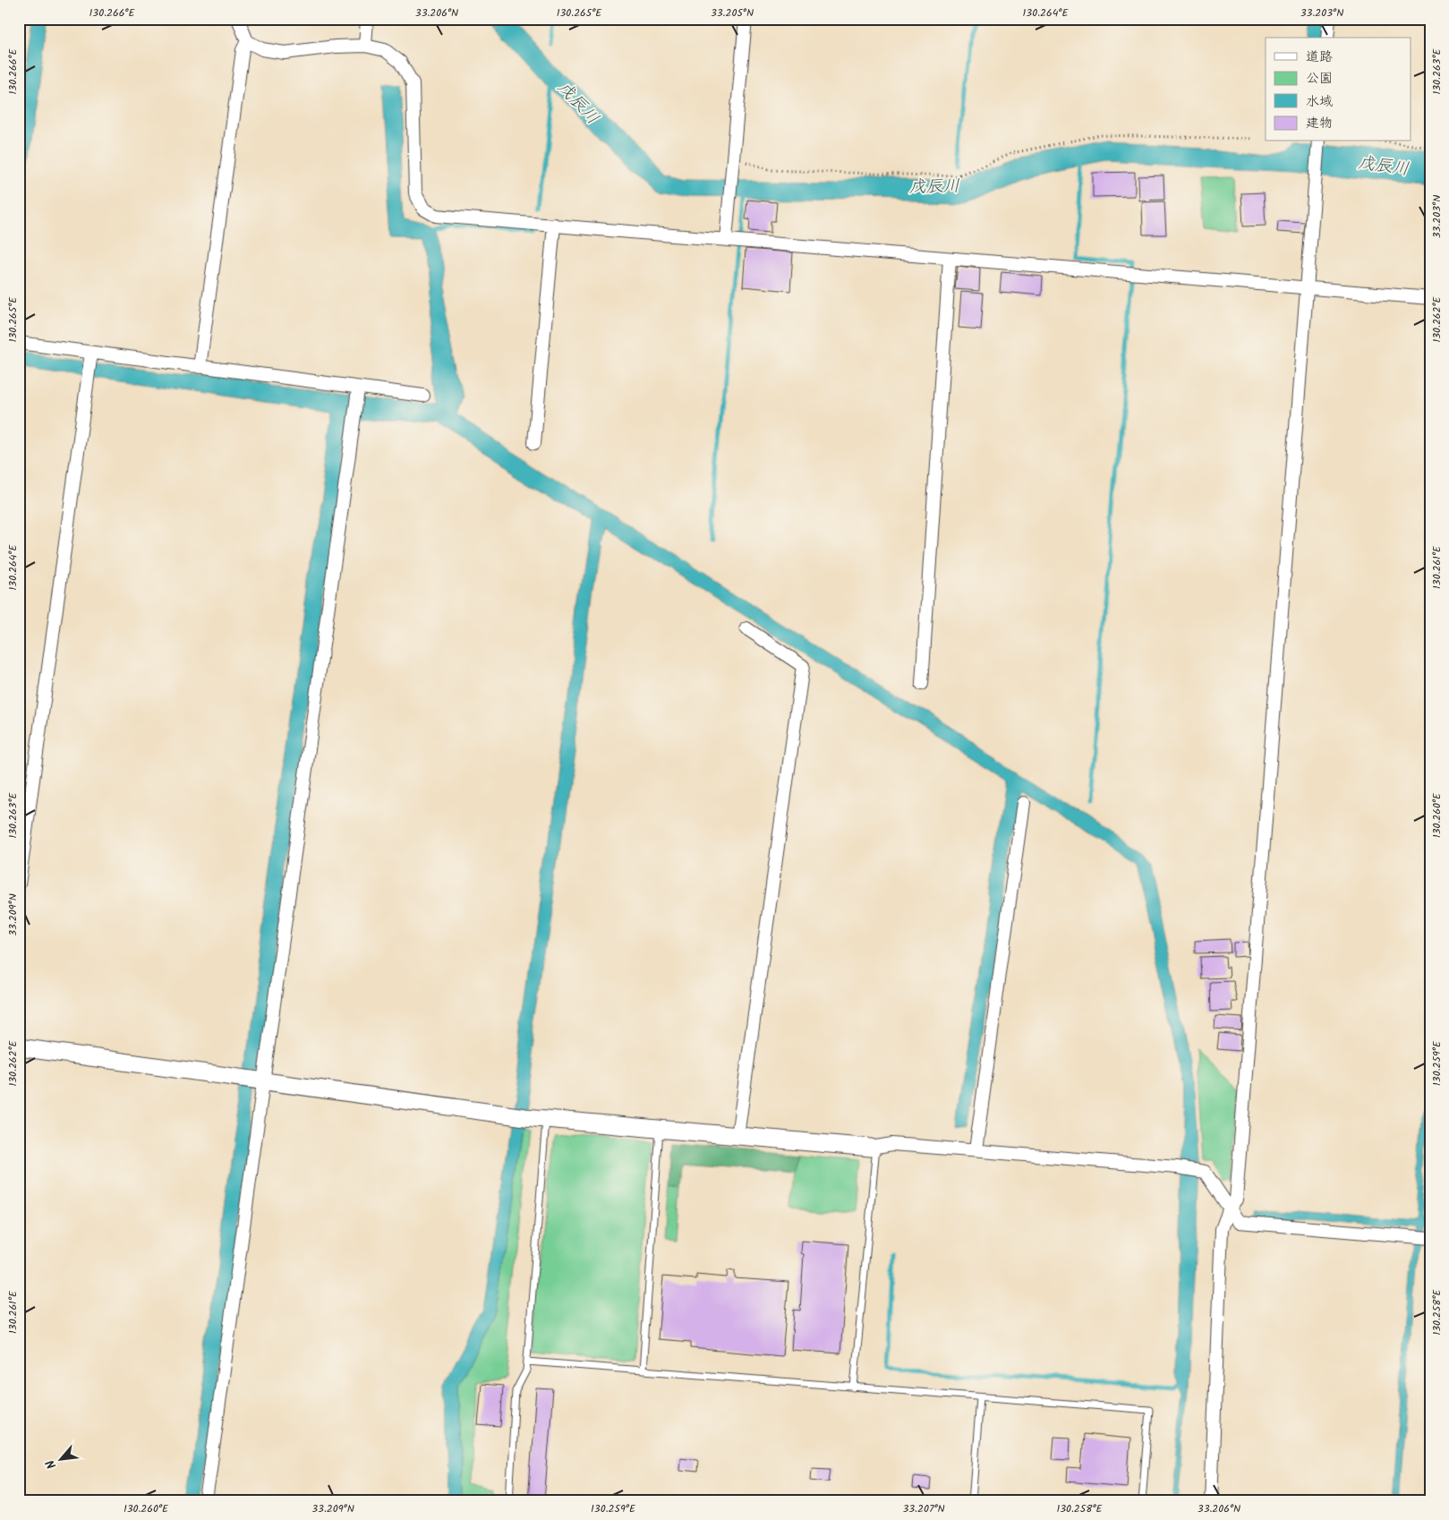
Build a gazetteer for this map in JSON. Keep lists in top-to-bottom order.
{
  "water": ["戊辰川"],
  "legend": [
    "道路",
    "公園",
    "水域",
    "建物"
  ],
  "north": "bottom left",
  "coordinates": [
    "130.266°E",
    "33.206°N",
    "130.265°E",
    "33.205°N",
    "130.264°E",
    "33.203°N",
    "130.263°E",
    "130.262°E",
    "130.261°E",
    "130.260°E",
    "33.209°N",
    "130.259°E",
    "130.258°E",
    "33.207°N"
  ]
}
